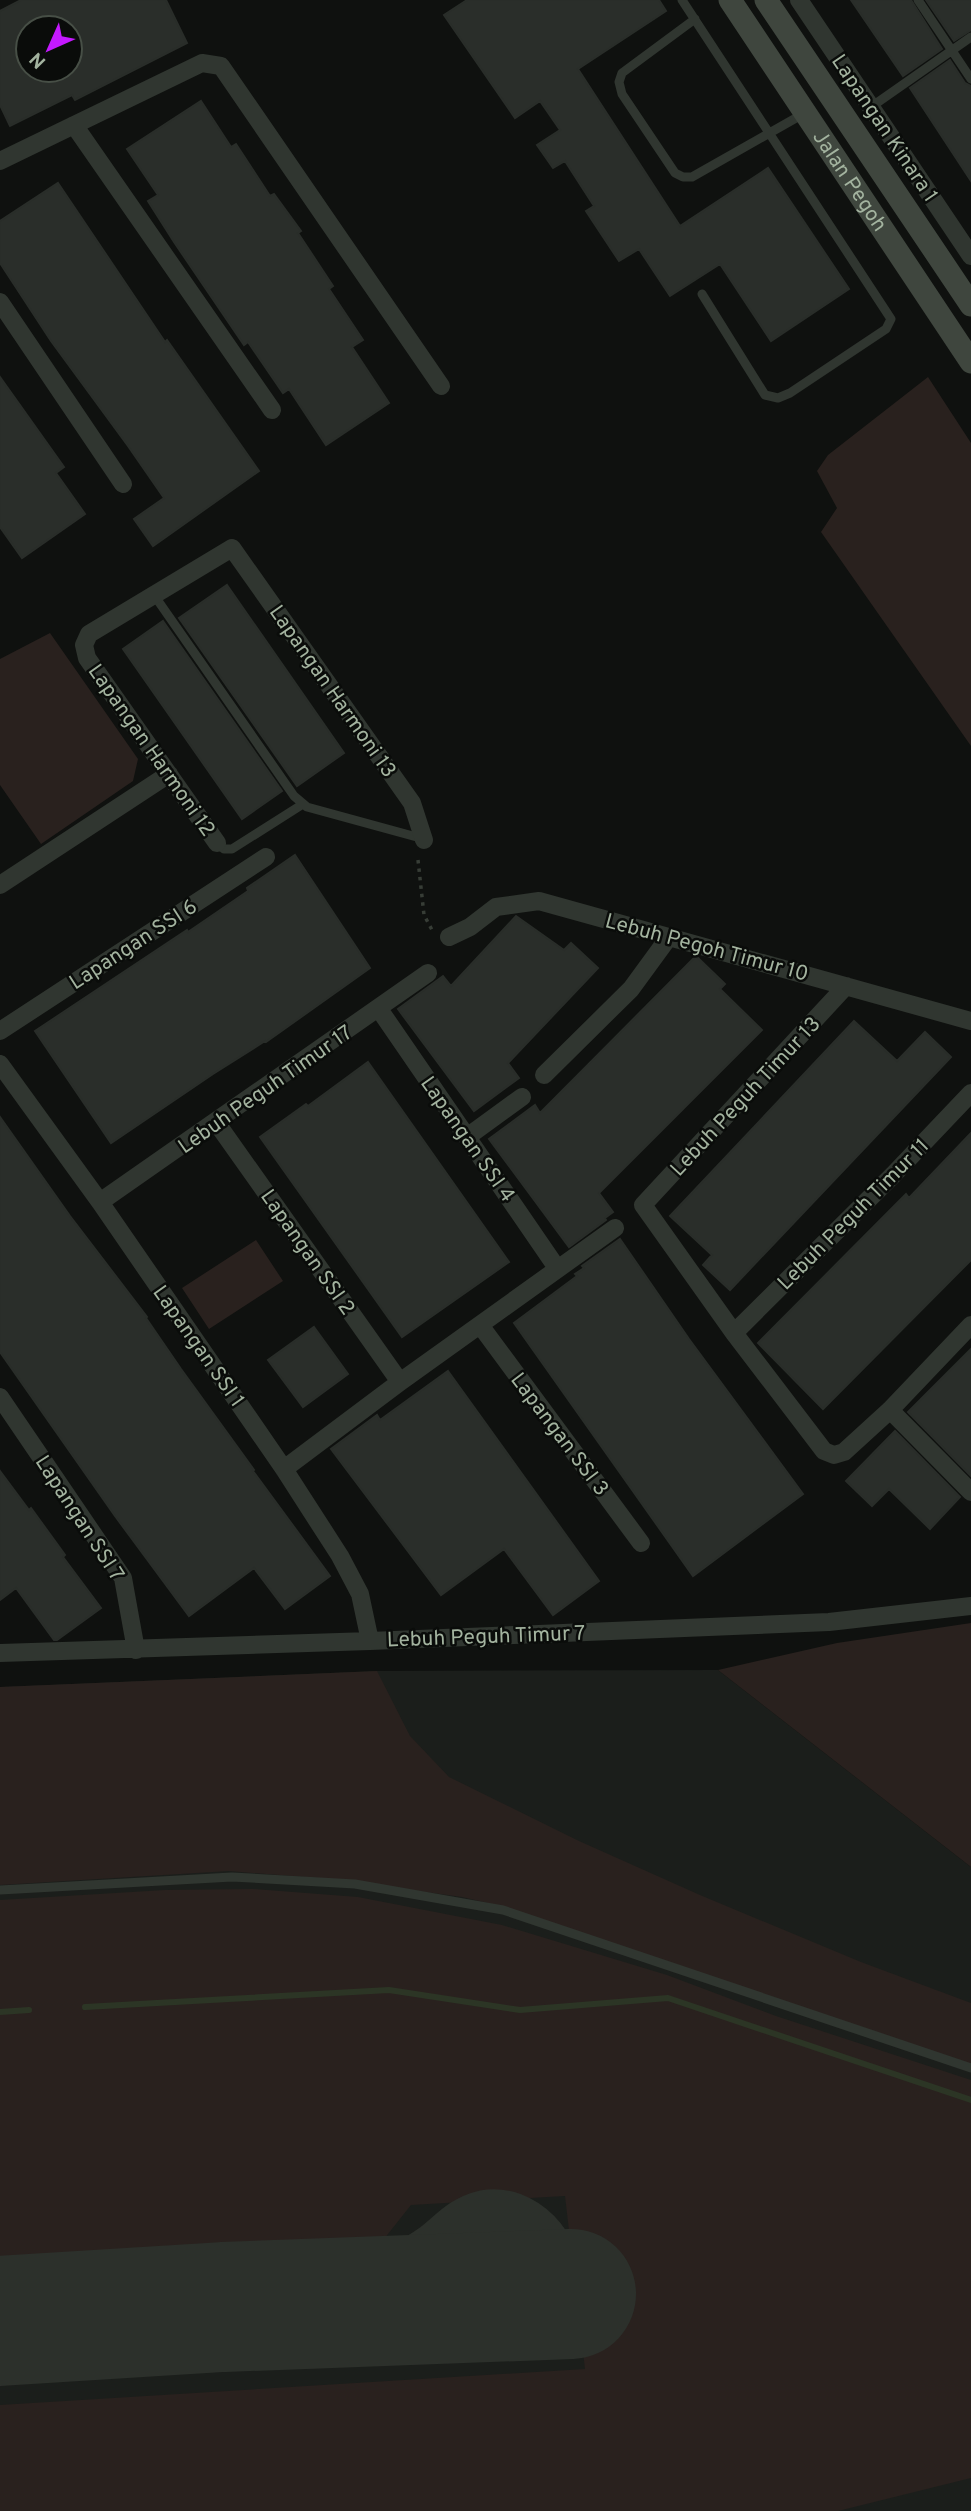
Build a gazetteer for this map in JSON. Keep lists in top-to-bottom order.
{
  "streets": {
    "street": [
      "Lapangan Kinara 1",
      "Jalan Pegoh",
      "Lapangan Harmoni 13",
      "Lapangan Harmoni 12",
      "Lapangan SSI 6",
      "Lebuh Pegoh Timur 10",
      "Lebuh Peguh Timur 17",
      "Lebuh Peguh Timur 13",
      "Lapangan SSI 4",
      "Lebuh Peguh Timur 11",
      "Lapangan SSI 2",
      "Lapangan SSI 1",
      "Lapangan SSI 3",
      "Lapangan SSI 7",
      "Lebuh Peguh Timur 7"
    ]
  },
  "crossings": [
    ["Lapangan Harmoni 13", "Lapangan Harmoni 12"],
    ["Lebuh Pegoh Timur 10", "Lebuh Peguh Timur 13"],
    ["Lebuh Peguh Timur 17", "Lapangan SSI 4"],
    ["Lebuh Peguh Timur 17", "Lapangan SSI 2"],
    ["Lebuh Peguh Timur 17", "Lapangan SSI 1"],
    ["Lebuh Peguh Timur 13", "Lebuh Peguh Timur 11"],
    ["Lapangan SSI 1", "Lebuh Peguh Timur 7"],
    ["Lapangan SSI 7", "Lebuh Peguh Timur 7"]
  ],
  "north": "bottom left"
}
